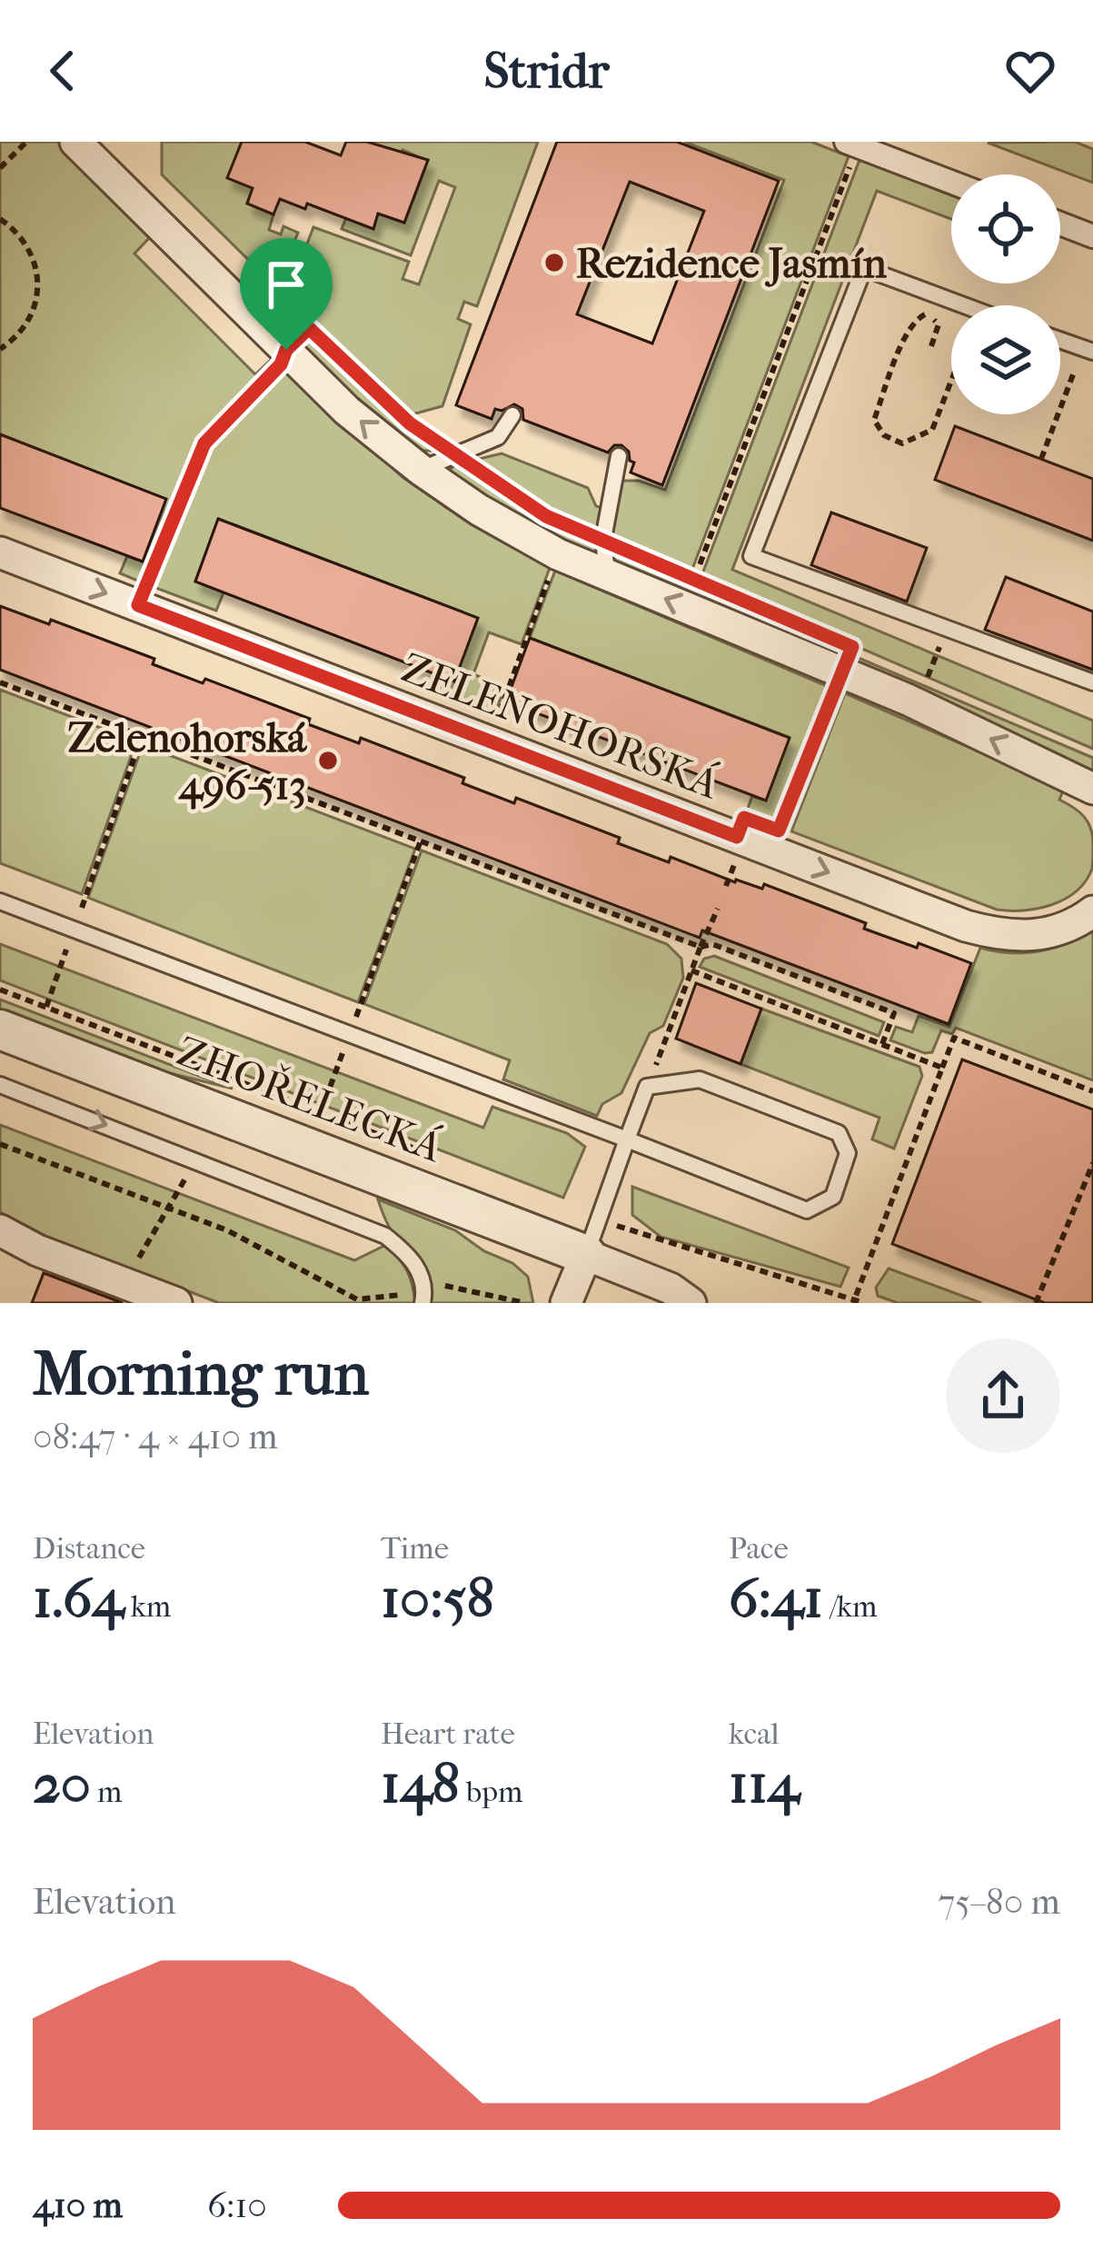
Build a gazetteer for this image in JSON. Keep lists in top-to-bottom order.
{
  "streets": {
    "street": ["ZELENOHORSKÁ", "ZHOŘELECKÁ"]
  },
  "places": ["Rezidence Jasmín", "Zelenohorská 496-513"],
  "page": {
    "header": "Stridr",
    "heading": ["Morning run", "08:47 · 4 × 410 m"],
    "stats": [
      ["Distance", "1.64 km"],
      ["Time", "10:58"],
      ["Pace", "6:41 /km"],
      ["Elevation", "20 m"],
      ["Heart rate", "148 bpm"],
      ["kcal", "114"]
    ],
    "chart": ["Elevation", "75–80 m"],
    "list": [
      {
        "name": "410 m",
        "note": "6:10"
      }
    ]
  }
}
